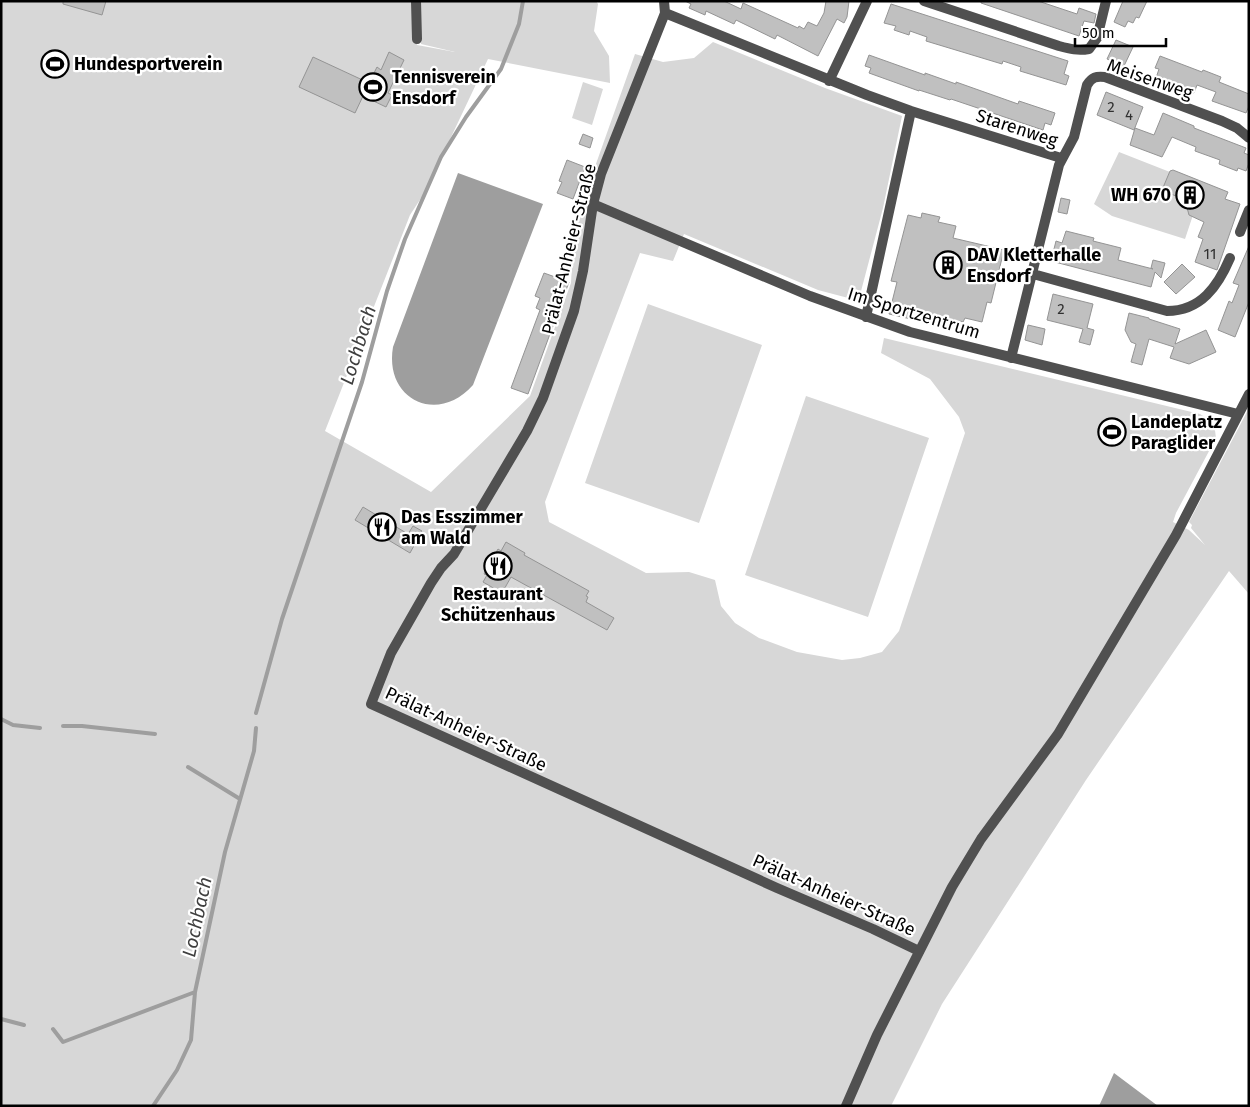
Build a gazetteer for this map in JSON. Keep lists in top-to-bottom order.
{
  "streets": {
    "street": [
      "Meisenweg",
      "Starenweg",
      "Prälat-Anheier-Straße",
      "Im Sportzentrum"
    ]
  },
  "crossings": [
    ["Meisenweg", "Starenweg"],
    ["Starenweg", "Prälat-Anheier-Straße"],
    ["Starenweg", "Im Sportzentrum"],
    ["Prälat-Anheier-Straße", "Im Sportzentrum"]
  ],
  "water": ["Lochbach"],
  "places": {
    "sports": ["Hundesportverein", "Tennisverein Ensdorf", "Landeplatz Paraglider"],
    "building": ["WH 670", "DAV Kletterhalle Ensdorf"],
    "restaurant": ["Das Esszimmer am Wald", "Restaurant Schützenhaus"]
  },
  "house_numbers": [
    "2",
    "4",
    "11",
    "2"
  ],
  "scale_bar": "50 m"
}
